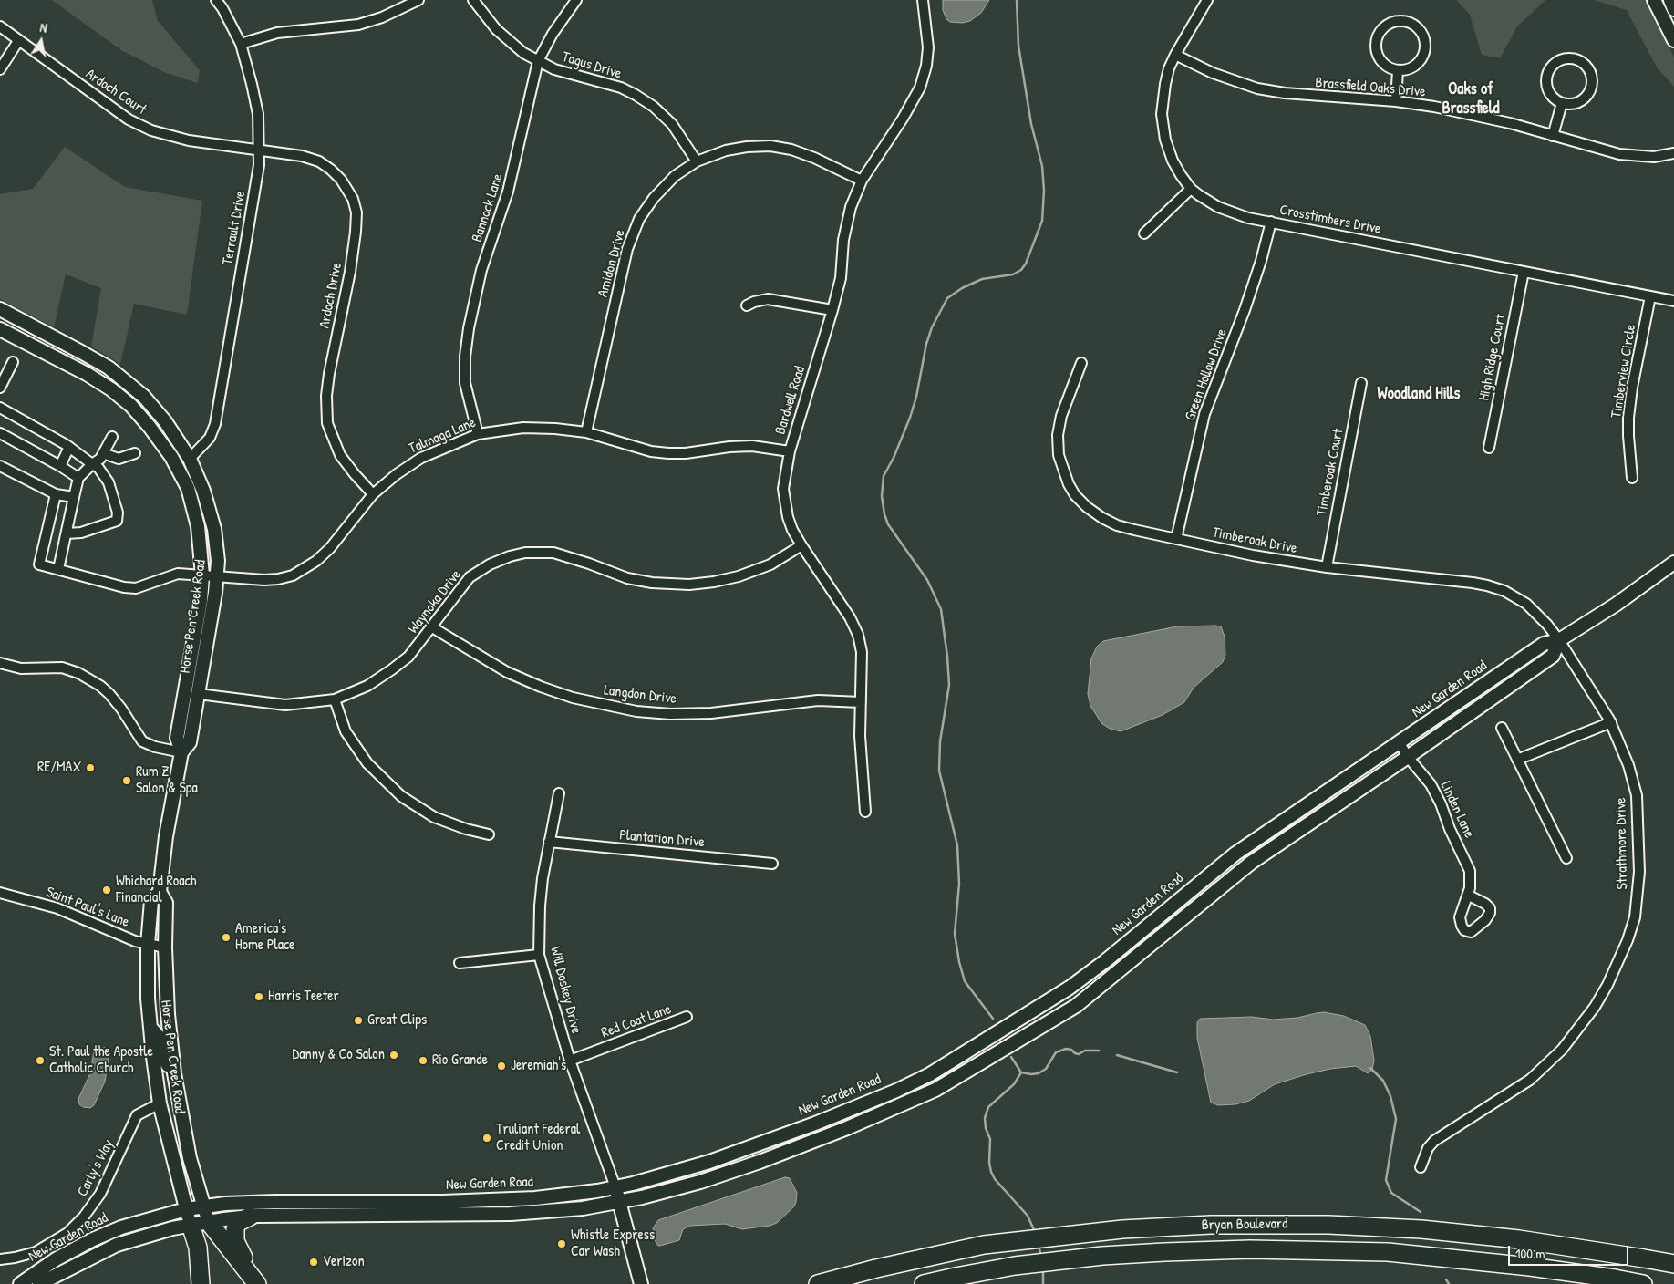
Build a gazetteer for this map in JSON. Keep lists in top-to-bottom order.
{
  "streets": {
    "highway": ["Bryan Boulevard"],
    "main road": ["Horse Pen Creek Road", "New Garden Road"],
    "street": [
      "Tagus Drive",
      "Brassfield Oaks Drive",
      "Ardoch Court",
      "Bannock Lane",
      "Crosstimbers Drive",
      "Terrault Drive",
      "Amidon Drive",
      "Ardoch Drive",
      "High Ridge Court",
      "Timberview Circle",
      "Green Hollow Drive",
      "Bardwell Road",
      "Talmaga Lane",
      "Timberoak Court",
      "Timberoak Drive",
      "Waynoka Drive",
      "Langdon Drive",
      "Linden Lane",
      "Plantation Drive",
      "Strathmore Drive",
      "Saint Paul's Lane",
      "Will Doskey Drive",
      "Red Coat Lane",
      "Carly's Way"
    ]
  },
  "crossings": [
    ["Tagus Drive", "Bannock Lane"],
    ["Tagus Drive", "Amidon Drive"],
    ["Brassfield Oaks Drive", "Crosstimbers Drive"],
    ["Ardoch Court", "Terrault Drive"],
    ["Ardoch Court", "Ardoch Drive"],
    ["Bannock Lane", "Talmaga Lane"],
    ["Crosstimbers Drive", "High Ridge Court"],
    ["Crosstimbers Drive", "Timberview Circle"],
    ["Crosstimbers Drive", "Green Hollow Drive"],
    ["Terrault Drive", "Ardoch Drive"],
    ["Terrault Drive", "Horse Pen Creek Road"],
    ["Amidon Drive", "Bardwell Road"],
    ["Amidon Drive", "Talmaga Lane"],
    ["Ardoch Drive", "Talmaga Lane"],
    ["Green Hollow Drive", "Timberoak Drive"],
    ["Bardwell Road", "Talmaga Lane"],
    ["Bardwell Road", "Waynoka Drive"],
    ["Bardwell Road", "Langdon Drive"],
    ["Talmaga Lane", "Horse Pen Creek Road"],
    ["Timberoak Court", "Timberoak Drive"],
    ["Timberoak Drive", "New Garden Road"],
    ["Timberoak Drive", "Strathmore Drive"],
    ["Waynoka Drive", "Horse Pen Creek Road"],
    ["Waynoka Drive", "Langdon Drive"],
    ["Horse Pen Creek Road", "New Garden Road"],
    ["Horse Pen Creek Road", "Saint Paul's Lane"],
    ["Horse Pen Creek Road", "Carly's Way"],
    ["New Garden Road", "Linden Lane"],
    ["New Garden Road", "Strathmore Drive"],
    ["New Garden Road", "Will Doskey Drive"],
    ["Plantation Drive", "Will Doskey Drive"],
    ["Will Doskey Drive", "Red Coat Lane"]
  ],
  "districts": ["Oaks of Brassfield", "Woodland Hills"],
  "places": [
    "RE/MAX",
    "Rum Z Salon & Spa",
    "Whichard Roach Financial",
    "America's Home Place",
    "Harris Teeter",
    "Great Clips",
    "Danny & Co Salon",
    "St. Paul the Apostle Catholic Church",
    "Rio Grande",
    "Jeremiah's",
    "Truliant Federal Credit Union",
    "Whistle Express Car Wash",
    "Verizon"
  ],
  "scale_bar": "100 m",
  "north": "top"
}
